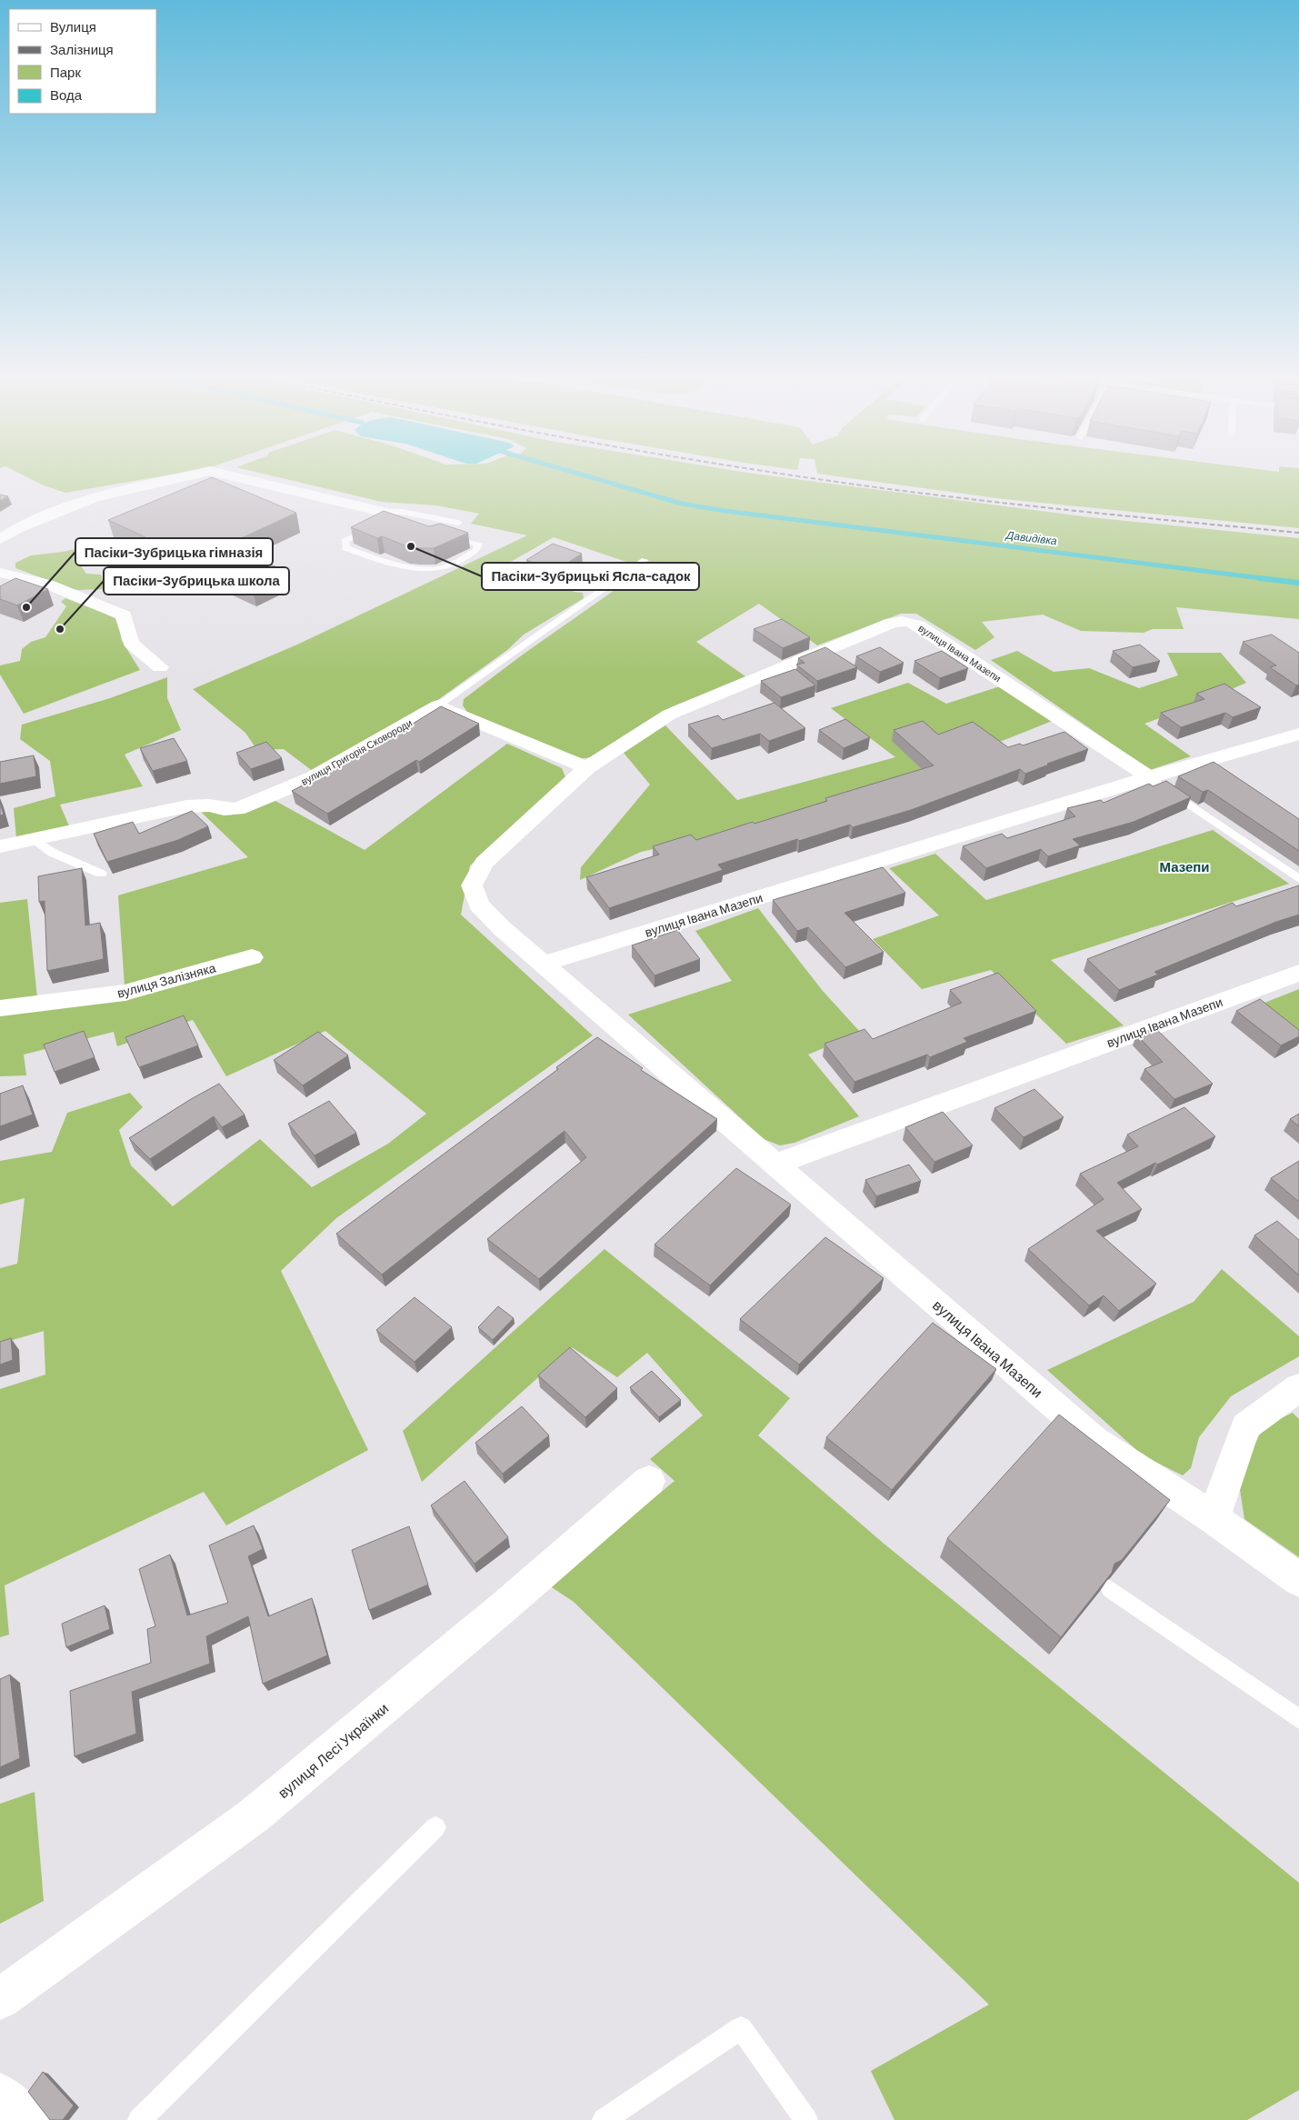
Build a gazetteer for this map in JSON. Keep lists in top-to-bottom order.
{
  "streets": {
    "street": [
      "вулиця Івана Мазепи",
      "вулиця Григорія Сковороди",
      "вулиця Залізняка",
      "вулиця Лесі Українки"
    ]
  },
  "districts": ["Мазепи"],
  "water": ["Давидівка"],
  "places": ["Пасіки-Зубрицькі Ясла-садок", "Пасіки-Зубрицька гімназія", "Пасіки-Зубрицька школа"],
  "legend": [
    "Вулиця",
    "Залізниця",
    "Парк",
    "Вода"
  ]
}
